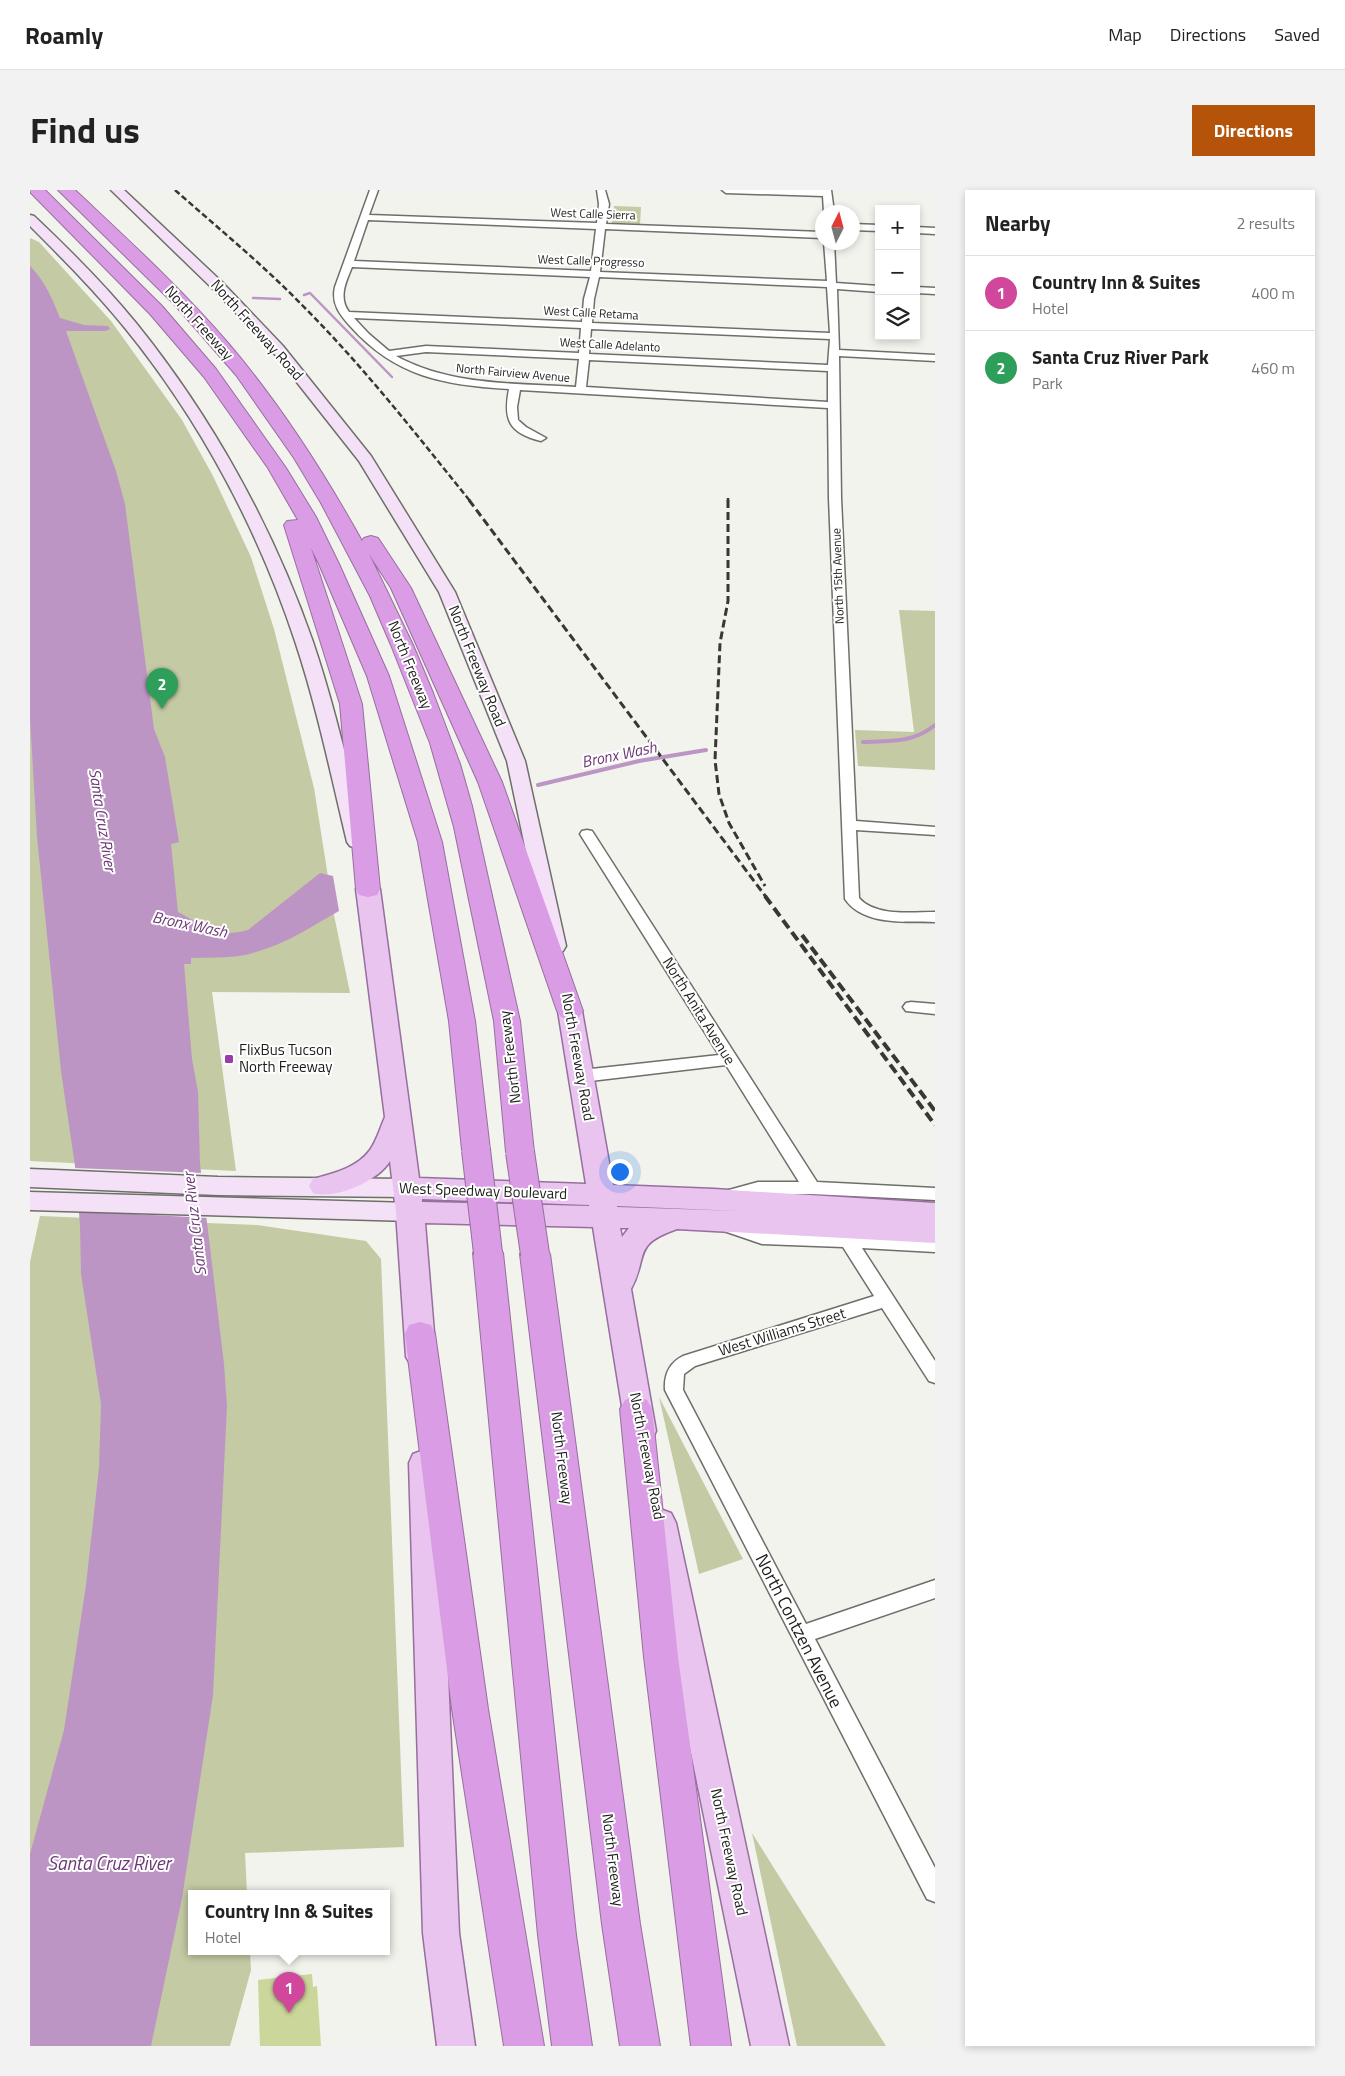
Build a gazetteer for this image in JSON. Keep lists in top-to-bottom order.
{
  "streets": {
    "highway": ["North Freeway"],
    "main road": ["North Freeway Road", "West Speedway Boulevard"],
    "street": [
      "West Calle Sierra",
      "West Calle Progresso",
      "West Calle Retama",
      "West Calle Adelanto",
      "North Fairview Avenue",
      "North 15th Avenue",
      "North Anita Avenue",
      "West Williams Street",
      "North Contzen Avenue"
    ]
  },
  "crossings": [
    ["West Calle Sierra", "North Fairview Avenue"],
    ["West Calle Progresso", "North Fairview Avenue"],
    ["West Calle Progresso", "North 15th Avenue"],
    ["West Calle Retama", "North Fairview Avenue"],
    ["West Calle Retama", "North 15th Avenue"],
    ["North Freeway Road", "West Speedway Boulevard"],
    ["West Calle Adelanto", "North Fairview Avenue"],
    ["West Calle Adelanto", "North 15th Avenue"],
    ["North Fairview Avenue", "North 15th Avenue"],
    ["West Williams Street", "North Contzen Avenue"]
  ],
  "water": ["Bronx Wash", "Santa Cruz River"],
  "places": {
    "transit": ["FlixBus Tucson North Freeway"]
  },
  "north": "top",
  "page": {
    "header": "Roamly",
    "nav": ["Map", "Directions", "Saved"],
    "title": "Find us",
    "buttons": "Directions",
    "heading": ["Nearby", "2 results"],
    "map_buttons": ["+", "−"],
    "list": [
      {
        "mark": "1",
        "name": "Country Inn & Suites",
        "note": "Hotel",
        "value": "400 m"
      },
      {
        "mark": "2",
        "name": "Santa Cruz River Park",
        "note": "Park",
        "value": "460 m"
      }
    ],
    "pins": ["2", "1"],
    "popup": ["Country Inn & Suites", "Hotel"]
  }
}
